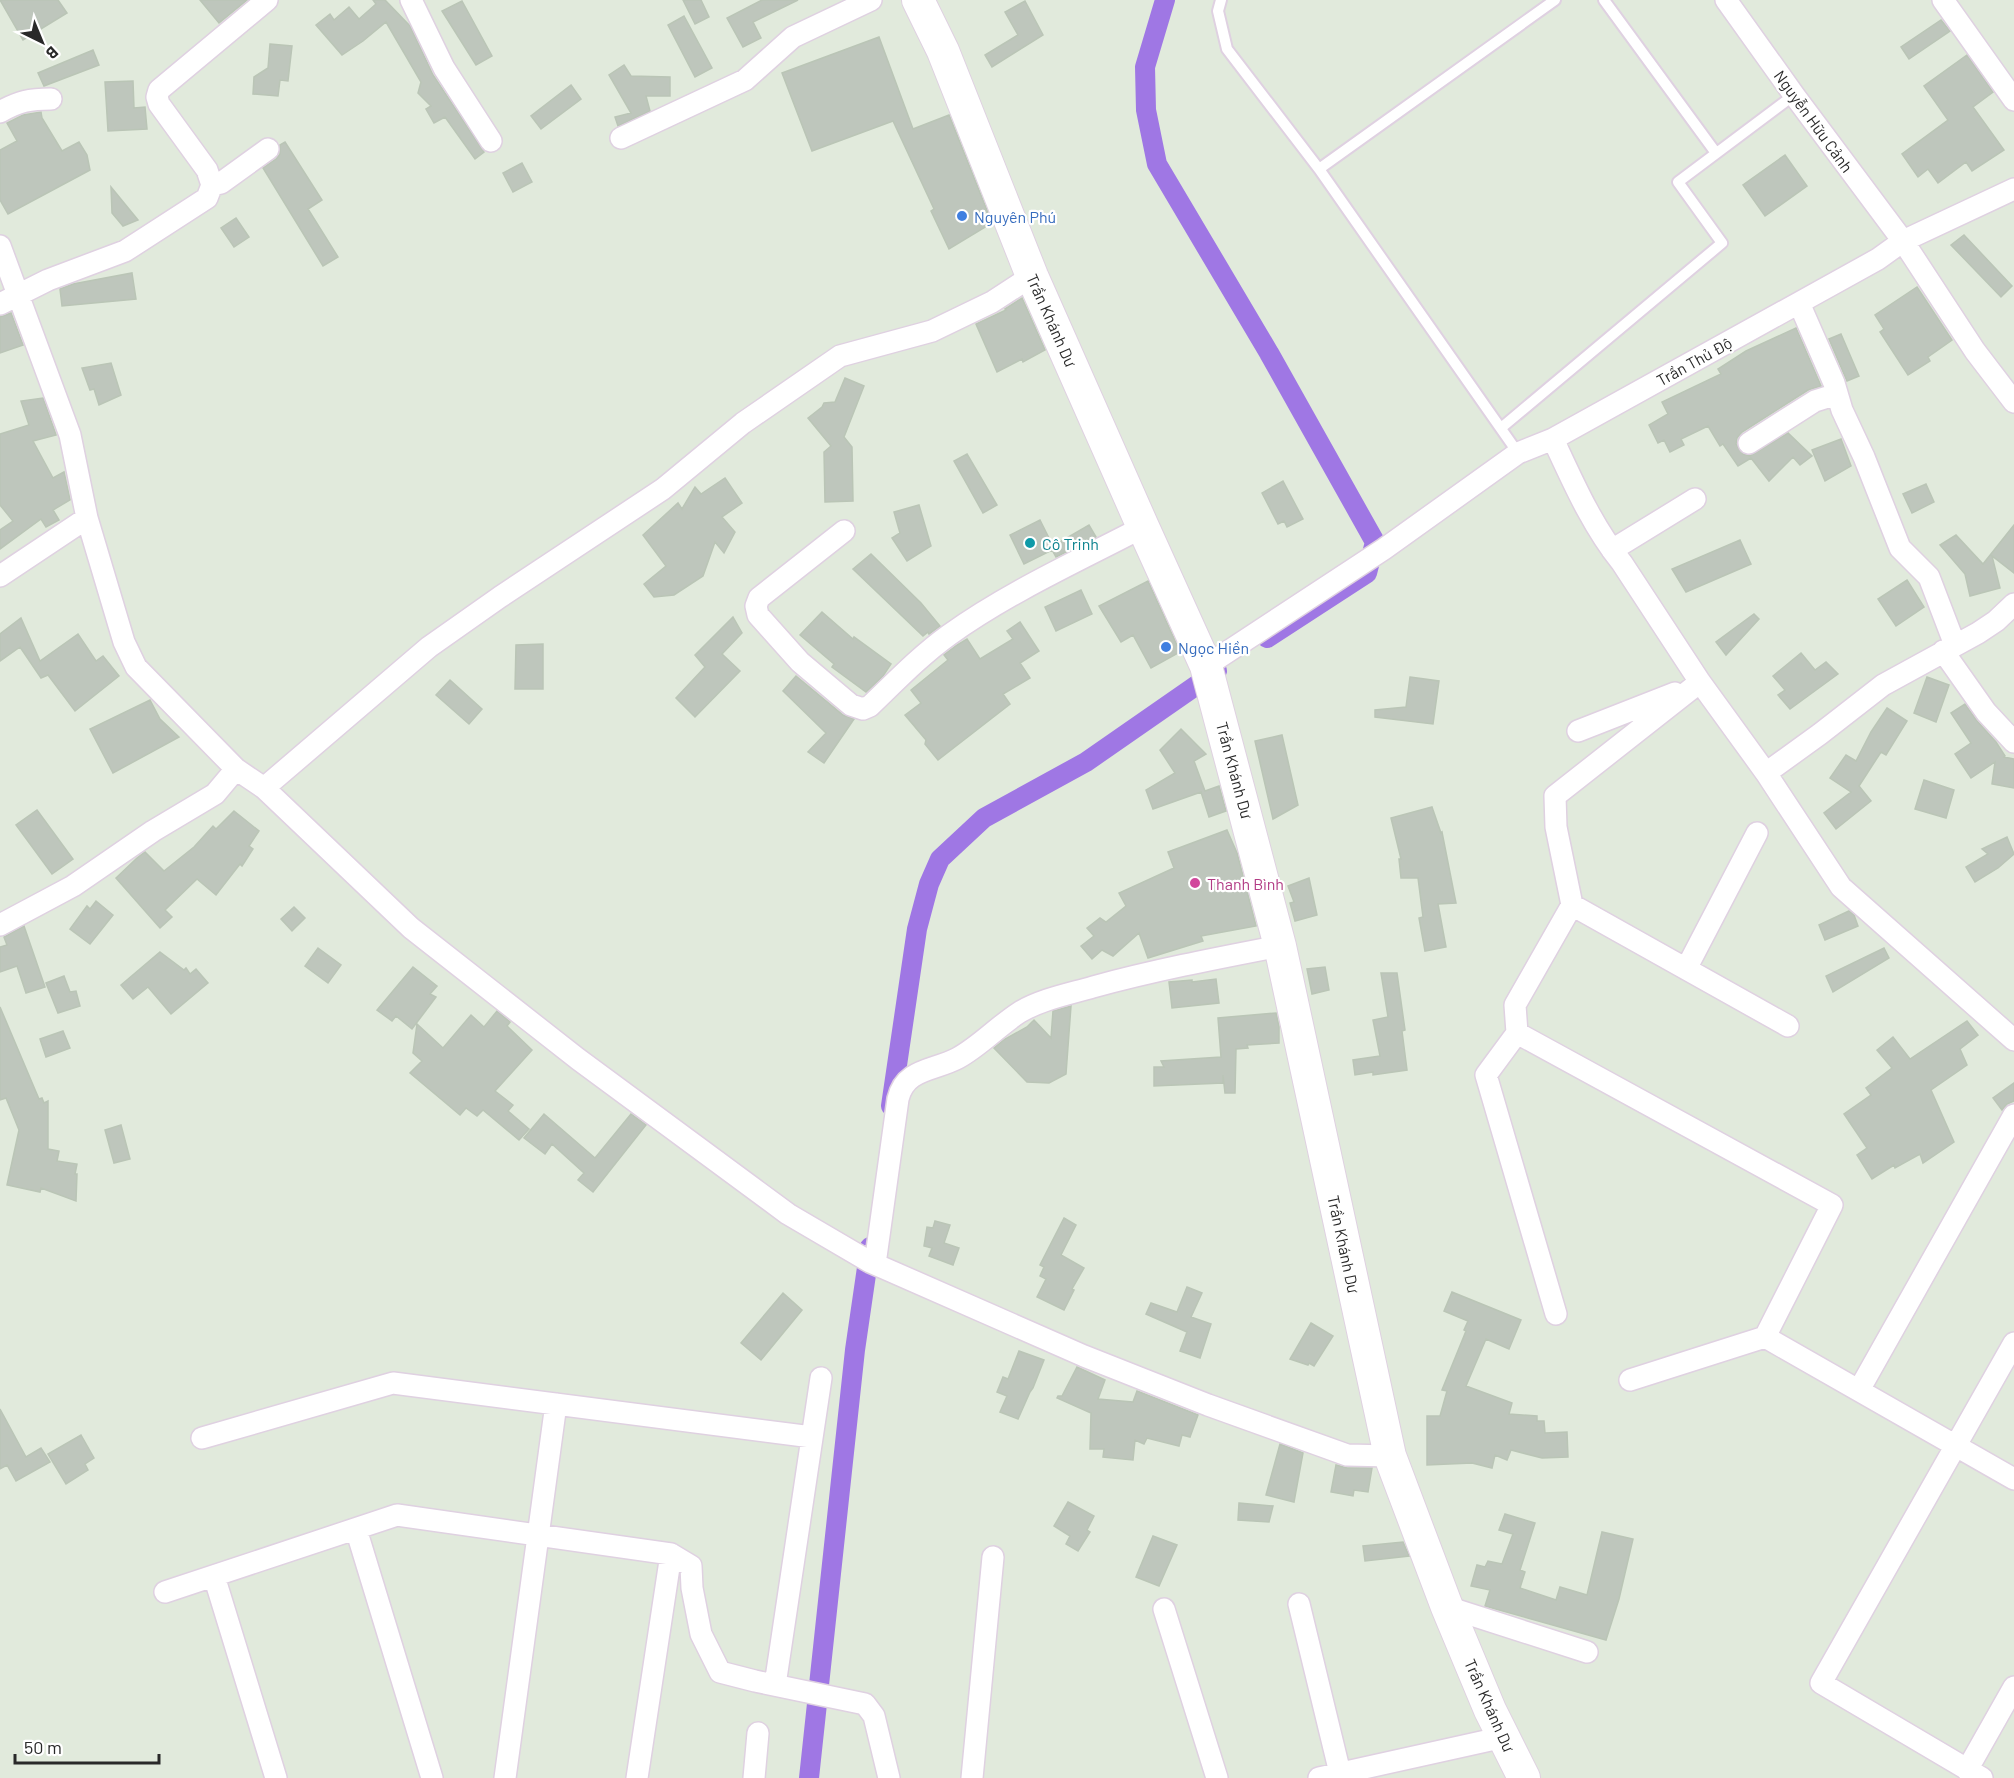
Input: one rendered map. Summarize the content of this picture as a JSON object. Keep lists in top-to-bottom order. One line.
{"streets":{"street":["Nguyễn Hữu Cảnh","Trần Khánh Dư","Trần Thủ Độ"]},"crossings":[["Nguyễn Hữu Cảnh","Trần Thủ Độ"],["Trần Khánh Dư","Trần Thủ Độ"]],"places":["Nguyên Phú","Cô Trinh","Ngọc Hiền","Thanh Bình"],"scale_bar":"50 m","north":"bottom right"}
